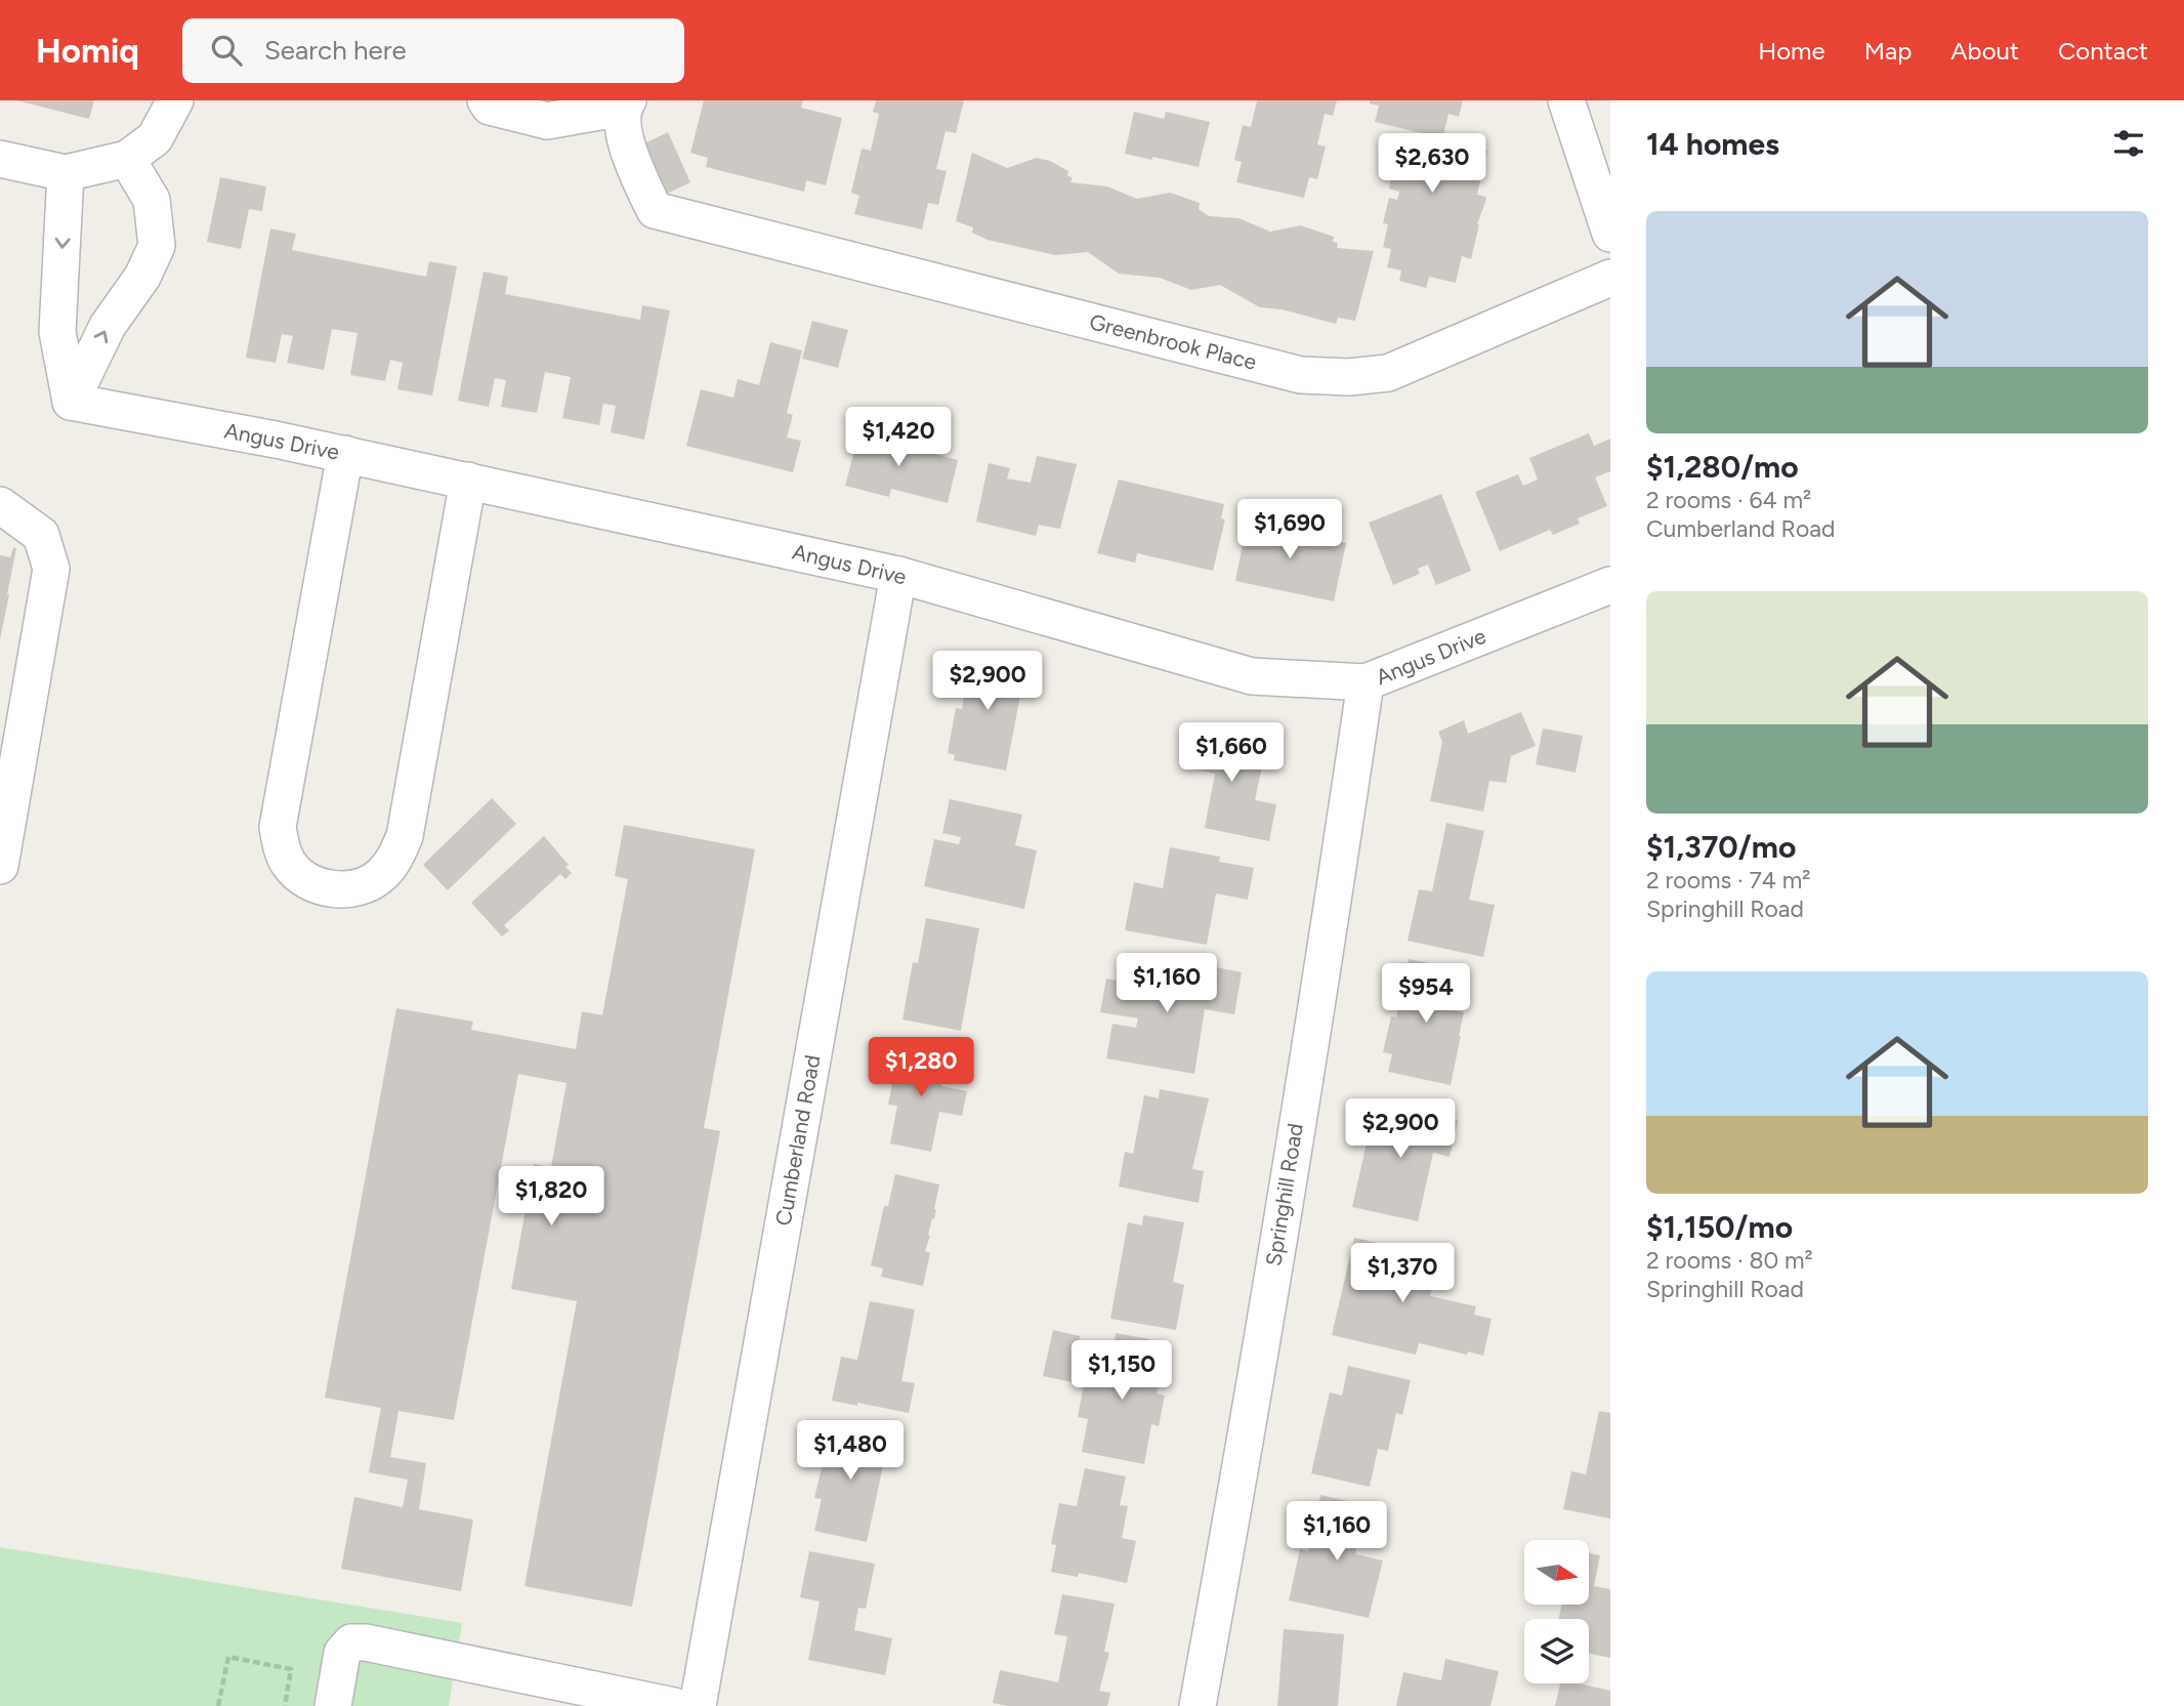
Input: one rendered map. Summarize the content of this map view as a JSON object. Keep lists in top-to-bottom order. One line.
{"streets":{"street":["Greenbrook Place","Angus Drive","Cumberland Road","Springhill Road"]},"crossings":[["Angus Drive","Cumberland Road"],["Angus Drive","Springhill Road"]],"north":"right","page":{"header":"Homiq","search":"Search here","nav":["Home","Map","About","Contact"],"heading":"14 homes","price":["$2,630","$1,420","$1,690","$2,900","$1,660","$1,160","$954","$1,280","$2,900","$1,820","$1,370","$1,150","$1,480","$1,160"],"list":[{"name":"$1,280/mo","note":"2 rooms · 64 m² · Cumberland Road"},{"name":"$1,370/mo","note":"2 rooms · 74 m² · Springhill Road"},{"name":"$1,150/mo","note":"2 rooms · 80 m² · Springhill Road"}]}}
